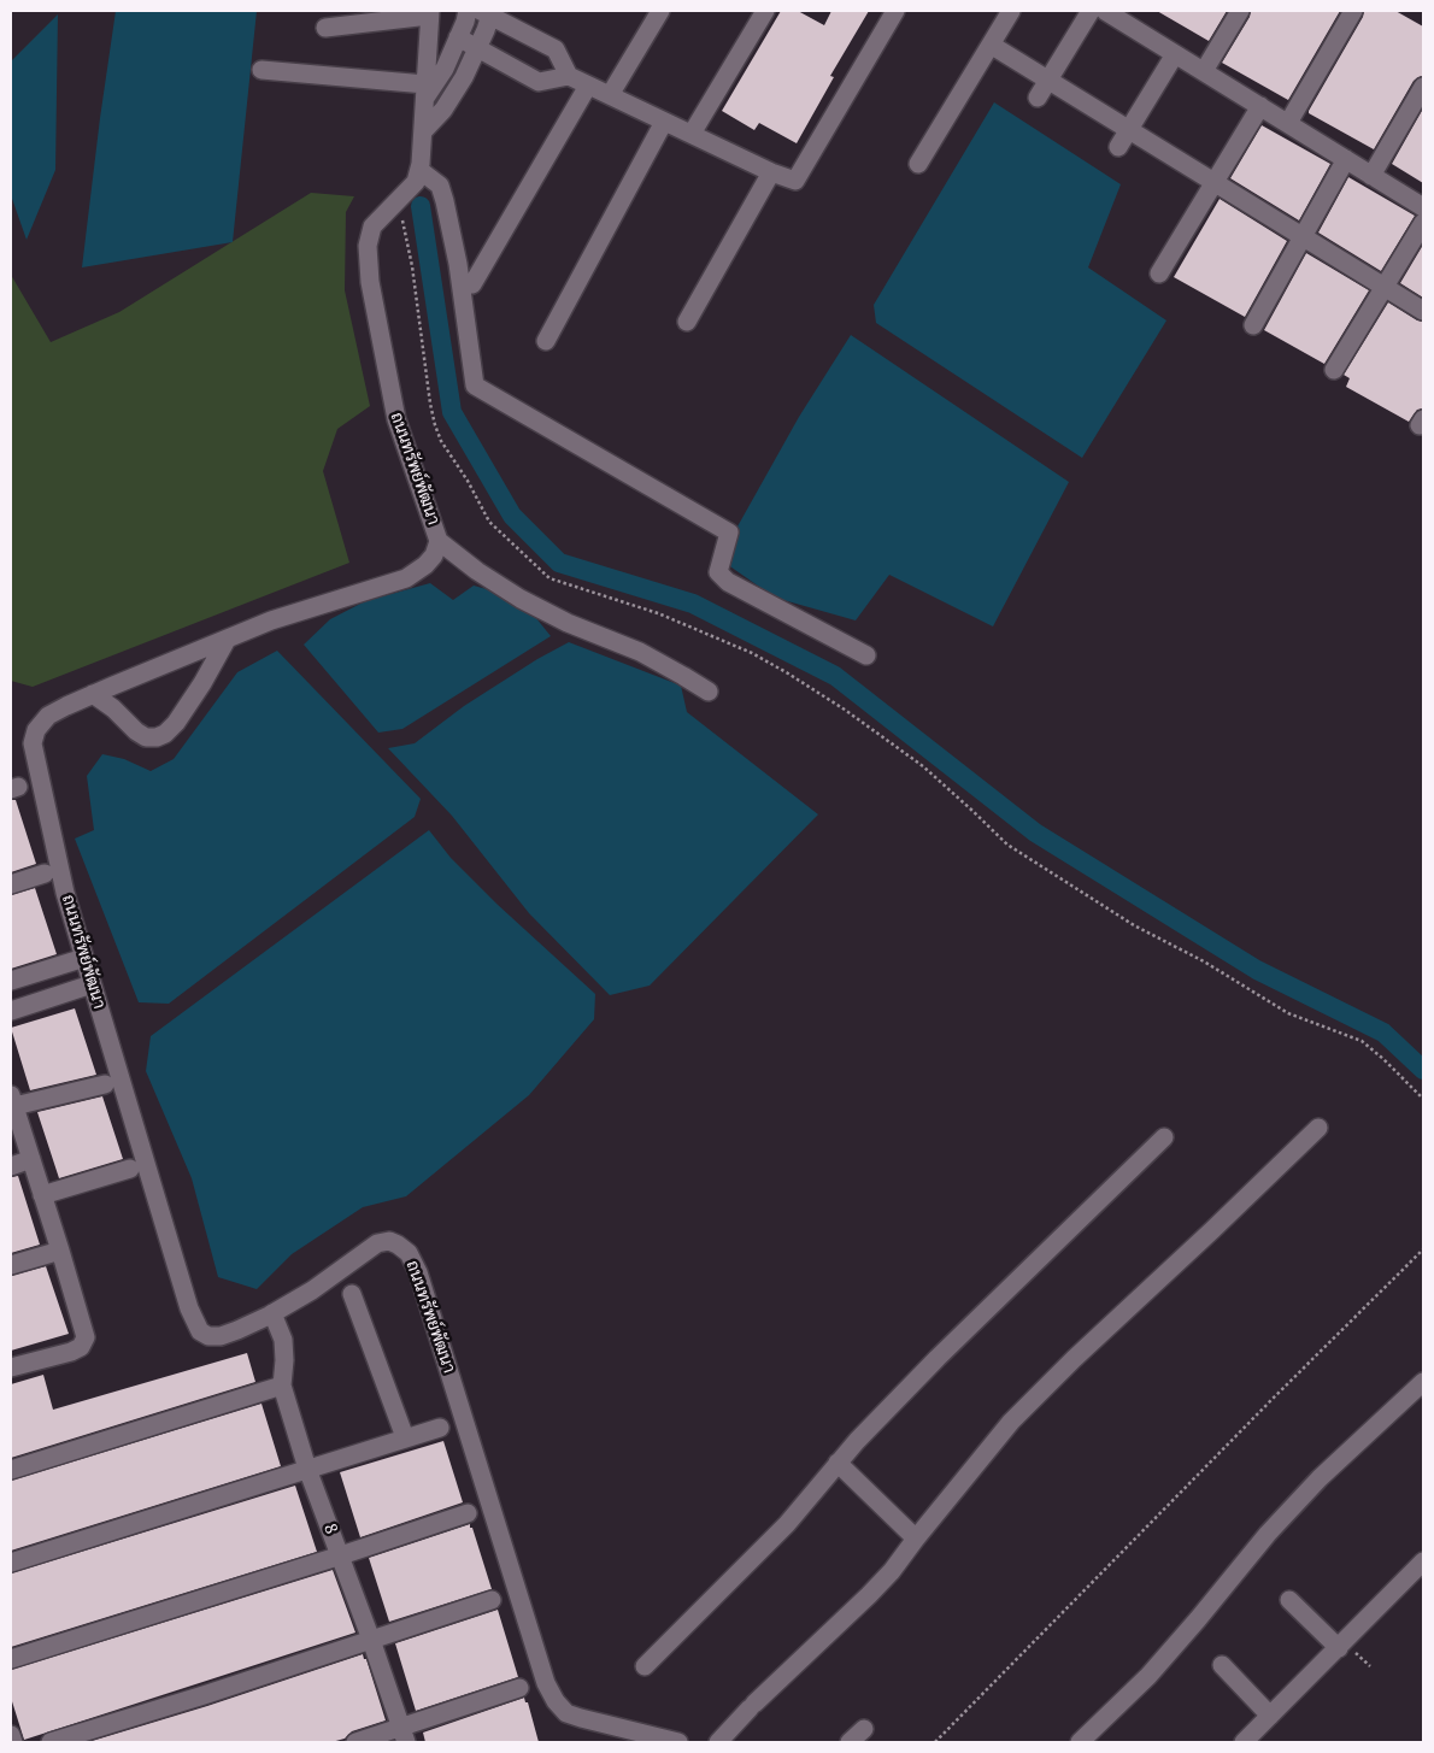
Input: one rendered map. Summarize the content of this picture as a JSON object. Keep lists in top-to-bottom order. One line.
{"streets":{"street":["ถนนทรัพย์พัฒนา","8"]},"crossings":[["ถนนทรัพย์พัฒนา","8"]]}
